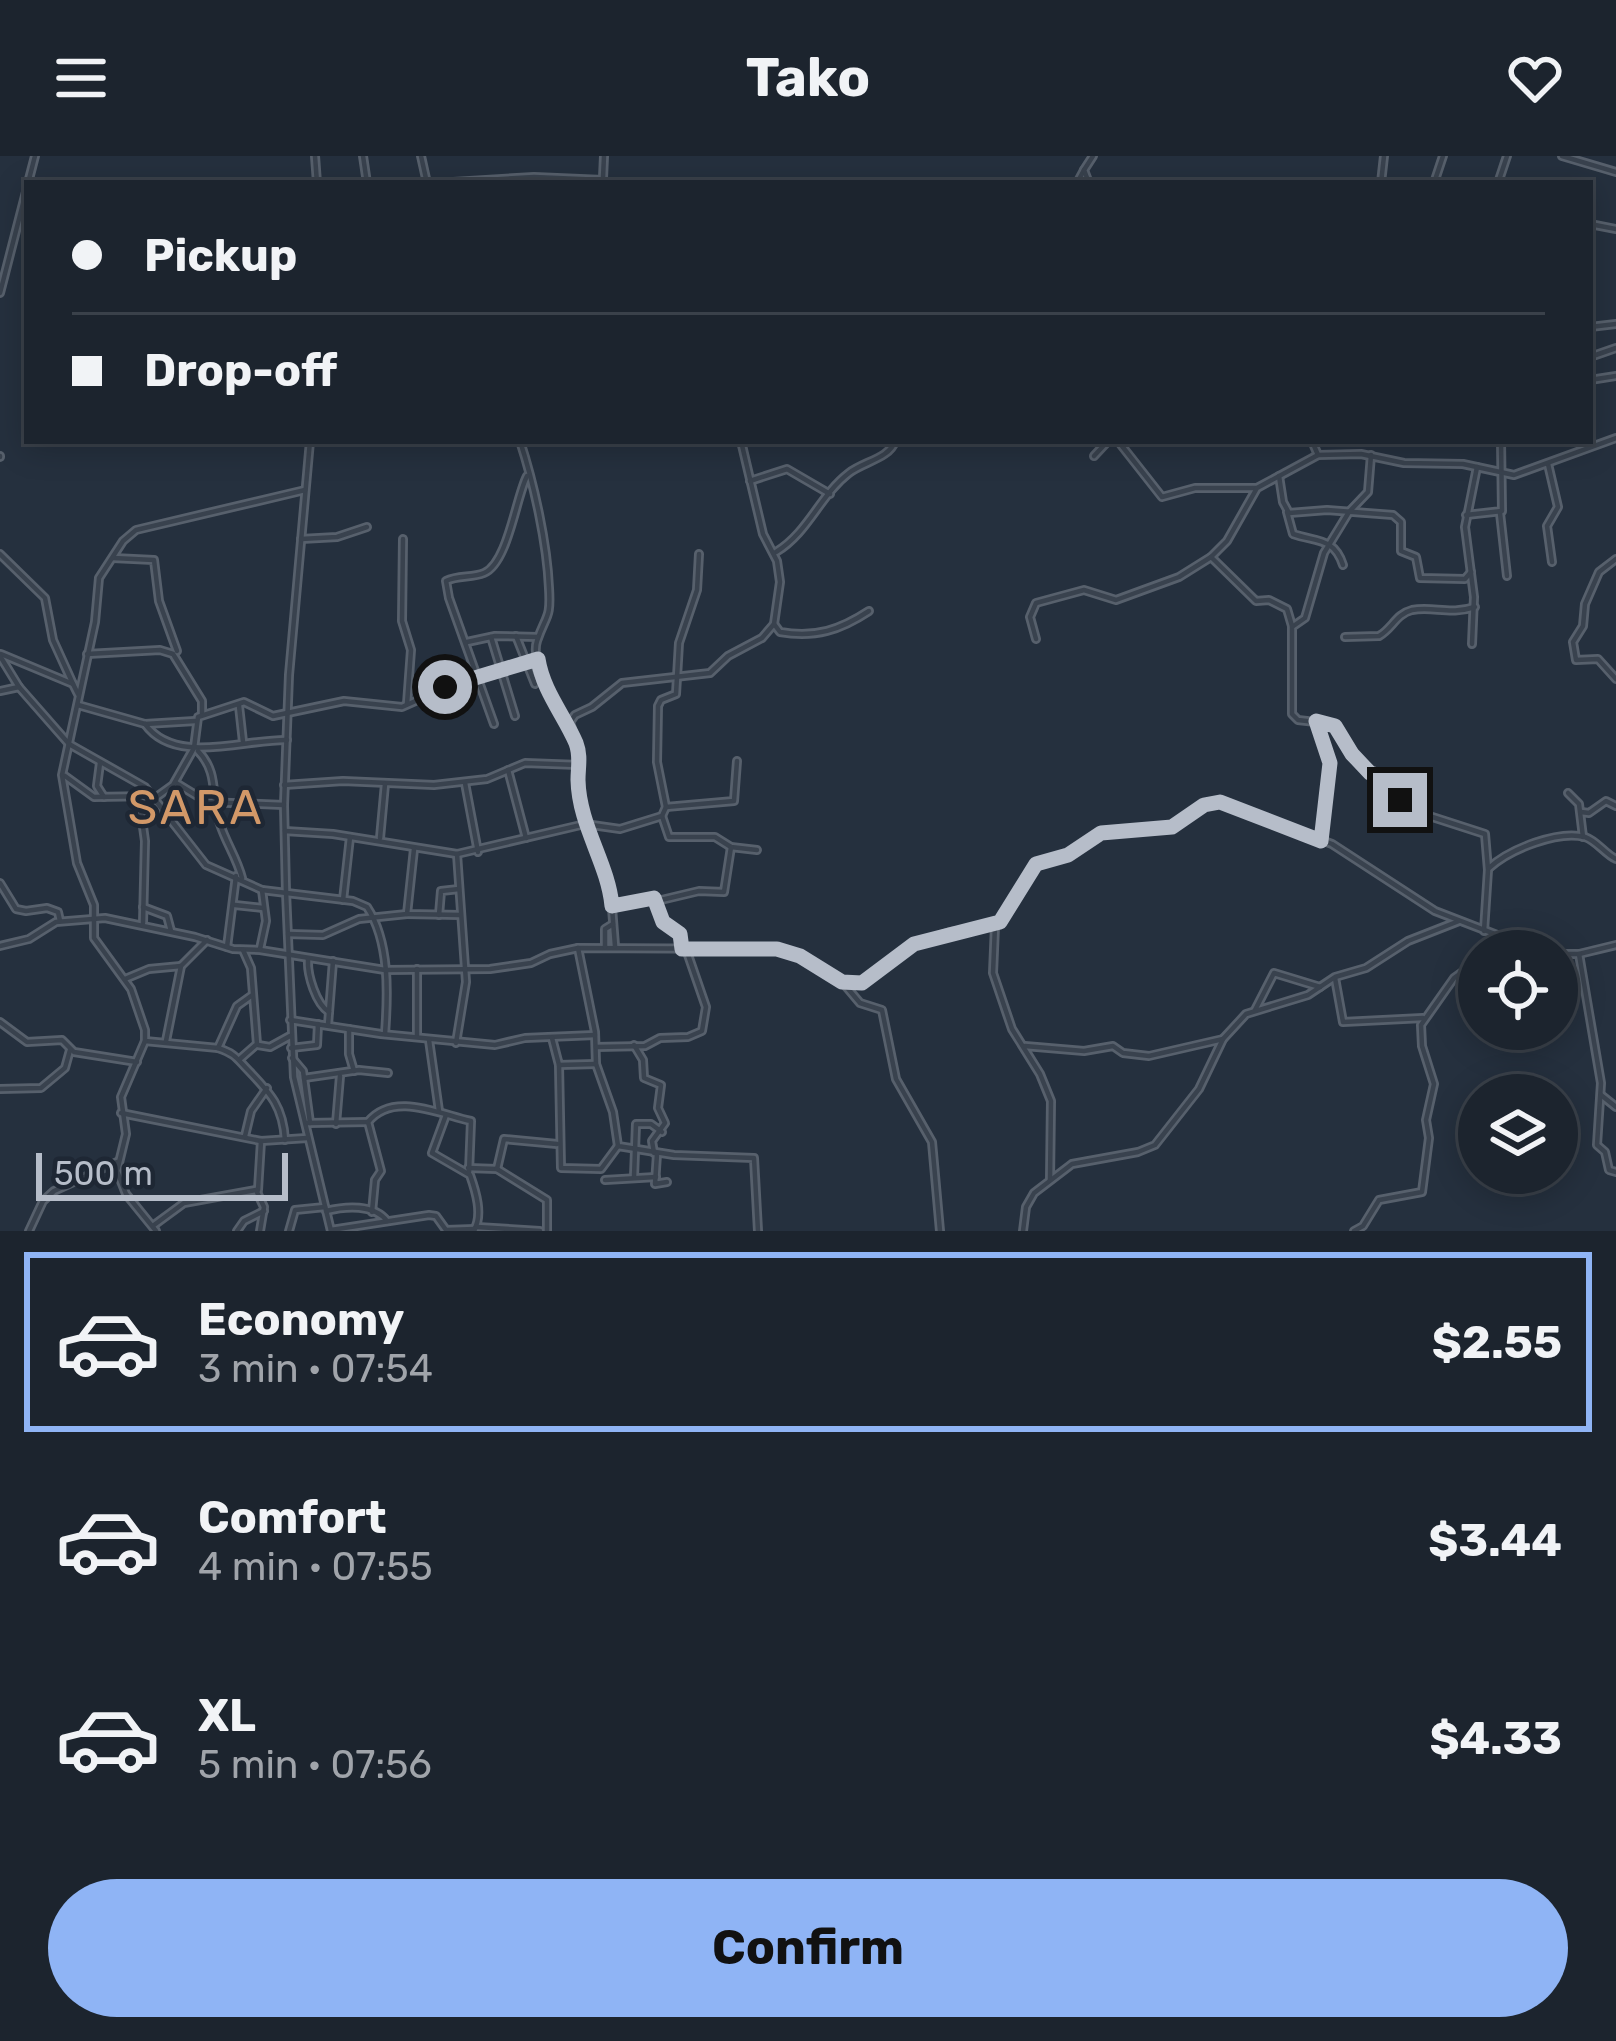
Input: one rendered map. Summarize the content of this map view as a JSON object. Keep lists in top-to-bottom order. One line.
{"districts":["SARA"],"scale_bar":"500 m","page":{"header":"Tako","banner":["Pickup","Drop-off"],"scale":"500 m","list":[{"name":"Economy","note":"3 min · 07:54","value":"$2.55"},{"name":"Comfort","note":"4 min · 07:55","value":"$3.44"},{"name":"XL","note":"5 min · 07:56","value":"$4.33"}],"buttons":"Confirm"}}
